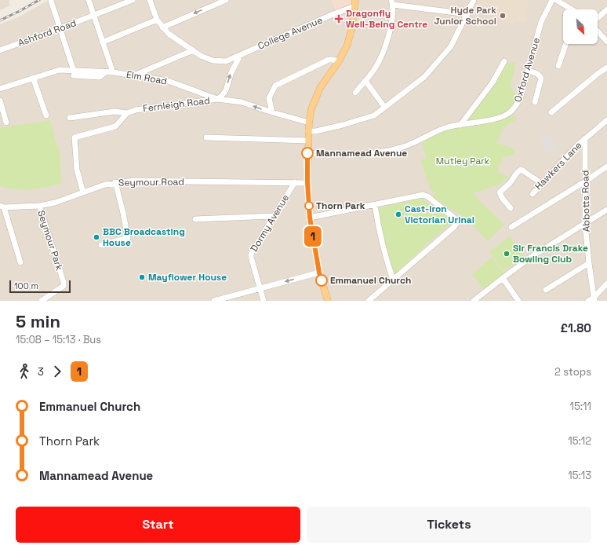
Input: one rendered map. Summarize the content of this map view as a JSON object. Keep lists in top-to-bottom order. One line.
{"streets":{"street":["Ashford Road","College Avenue","Oxford Avenue","Elm Road","Fernleigh Road","Hawkers Lane","Seymour Road","Abbotts Road","Dormy Avenue","Seymour Park"]},"crossings":[["Elm Road","Fernleigh Road"],["Hawkers Lane","Abbotts Road"],["Seymour Road","Dormy Avenue"],["Seymour Road","Seymour Park"]],"parks":["Mutley Park"],"places":{"other":["Hyde Park Junior School","Mannamead Avenue","Thorn Park","Cast-iron Victorian Urinal","BBC Broadcasting House","Sir Francis Drake Bowling Club","Mayflower House","Emmanuel Church"],"health":["Dragonfly Well-Being Centre"]},"lines":["bus line 1"],"scale_bar":"100 m","north":"bottom right","page":{"on_map":"1","scale":"100 m","heading":["5 min","15:08 – 15:13 · Bus","£1.80"],"legs":["3","1","2 stops"],"list":[{"name":"Emmanuel Church","value":"15:11"},{"name":"Thorn Park","value":"15:12"},{"name":"Mannamead Avenue","value":"15:13"}],"buttons":["Start","Tickets"]}}
